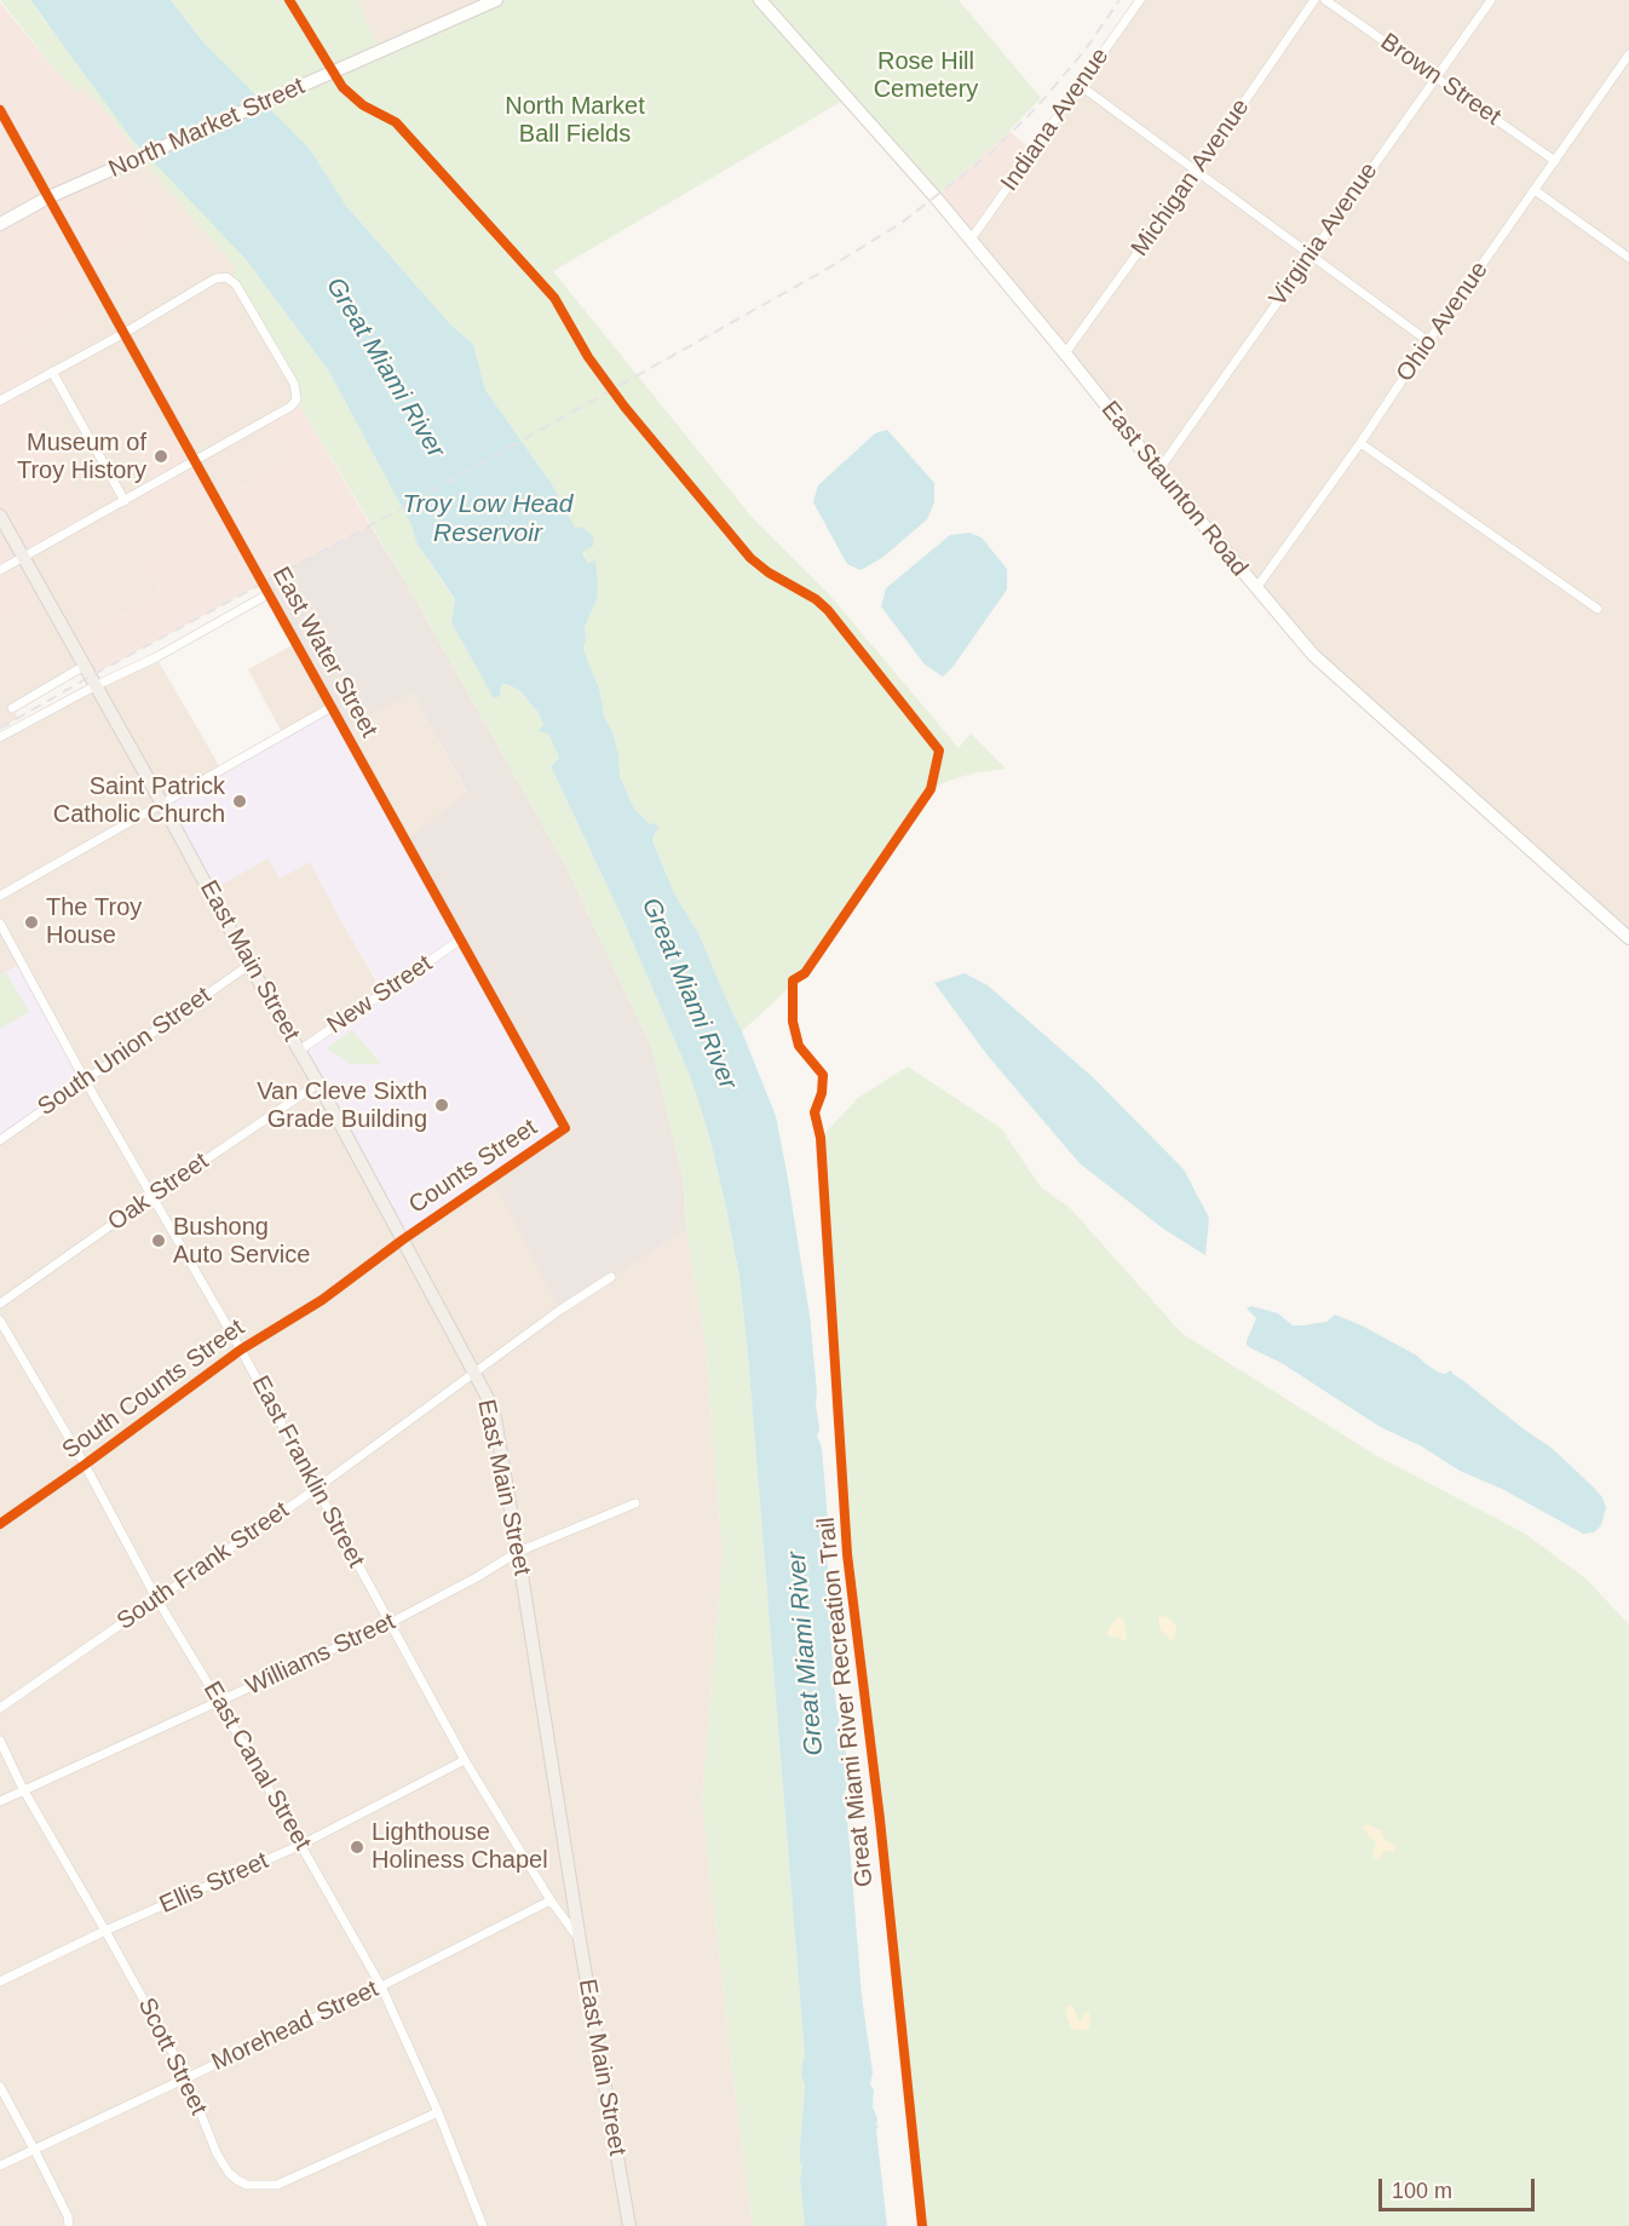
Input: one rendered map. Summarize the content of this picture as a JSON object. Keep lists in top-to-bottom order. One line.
{"streets":{"main road":["North Market Street","East Staunton Road","East Main Street"],"street":["Brown Street","Indiana Avenue","Michigan Avenue","Virginia Avenue","Ohio Avenue","East Water Street","New Street","South Union Street","Counts Street","Oak Street","South Counts Street","East Franklin Street","South Frank Street","Williams Street","East Canal Street","Ellis Street","Morehead Street","Scott Street"],"cycle path":["Great Miami River Recreation Trail"]},"crossings":[["Brown Street","Virginia Avenue"],["Brown Street","Ohio Avenue"],["Indiana Avenue","East Staunton Road"],["North Market Street","East Water Street"],["Michigan Avenue","East Staunton Road"],["Virginia Avenue","East Staunton Road"],["Ohio Avenue","East Staunton Road"],["East Water Street","New Street"],["East Water Street","Counts Street"],["East Main Street","New Street"],["East Main Street","South Union Street"],["East Main Street","Counts Street"],["East Main Street","Oak Street"],["East Main Street","South Counts Street"],["East Main Street","East Franklin Street"],["East Main Street","South Frank Street"],["East Main Street","Williams Street"],["South Union Street","East Franklin Street"],["Counts Street","South Counts Street"],["Oak Street","East Franklin Street"],["South Counts Street","East Franklin Street"],["South Counts Street","East Canal Street"],["East Franklin Street","South Frank Street"],["East Franklin Street","Williams Street"],["East Franklin Street","Ellis Street"],["East Franklin Street","Morehead Street"],["South Frank Street","East Canal Street"],["Williams Street","East Canal Street"],["Williams Street","Scott Street"],["East Canal Street","Ellis Street"],["East Canal Street","Morehead Street"],["East Canal Street","Scott Street"],["Ellis Street","Scott Street"],["Morehead Street","Scott Street"]],"water":["Great Miami River","Troy Low Head Reservoir"],"parks":["Rose Hill Cemetery","North Market Ball Fields"],"places":["Museum of Troy History","Saint Patrick Catholic Church","The Troy House","Van Cleve Sixth Grade Building","Bushong Auto Service","Lighthouse Holiness Chapel"],"scale_bar":"100 m"}
